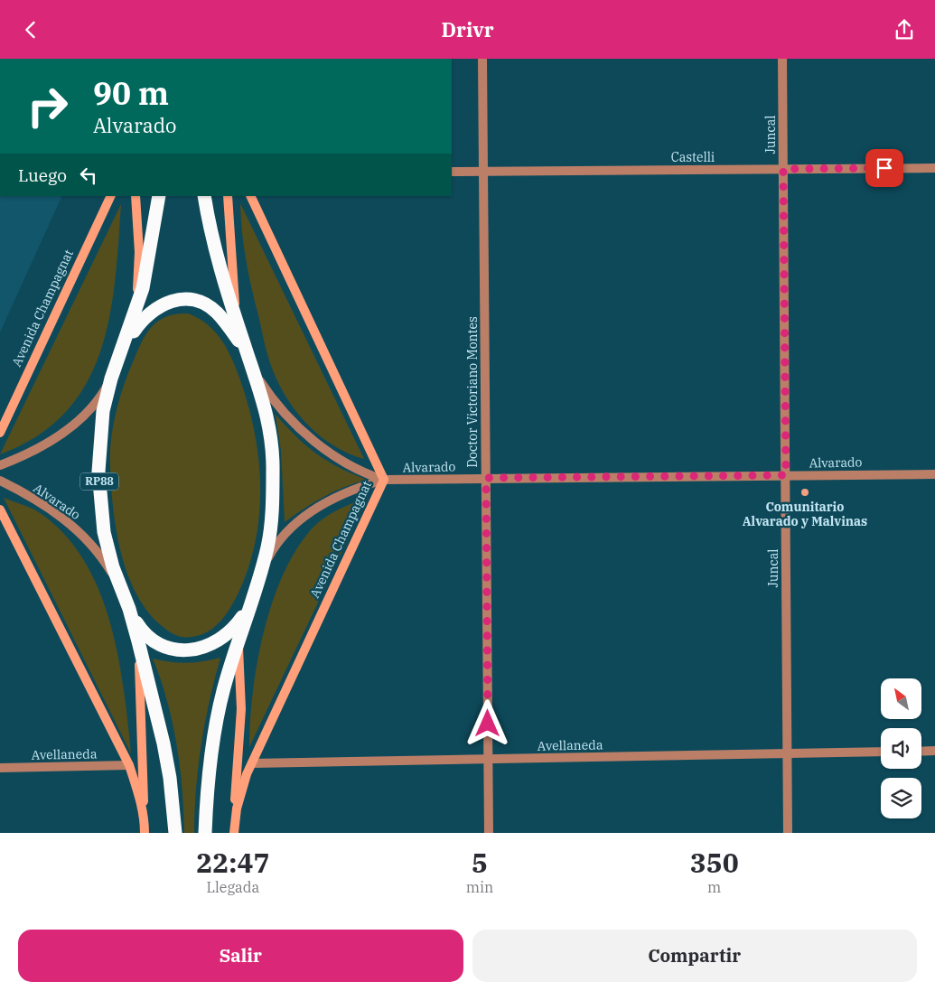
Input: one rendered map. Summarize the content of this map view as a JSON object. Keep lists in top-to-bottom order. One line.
{"streets":{"highway":["Avenida Champagnat","RP88"],"street":["Juncal","Castelli","Doctor Victoriano Montes","Alvarado","Avellaneda"]},"crossings":[["Juncal","Castelli"],["Juncal","Alvarado"],["Juncal","Avellaneda"],["Castelli","Doctor Victoriano Montes"],["Avenida Champagnat","Alvarado"],["Avenida Champagnat","RP88"],["Avenida Champagnat","Avellaneda"],["Doctor Victoriano Montes","Alvarado"],["Doctor Victoriano Montes","Avellaneda"],["Alvarado","RP88"]],"places":["Comunitario Alvarado y Malvinas"],"north":"top left","page":{"header":"Drivr","turn":["90 m","Alvarado"],"then":"Luego","eta":["22:47","Llegada","5","min","350","m"],"buttons":["Salir","Compartir"]}}
